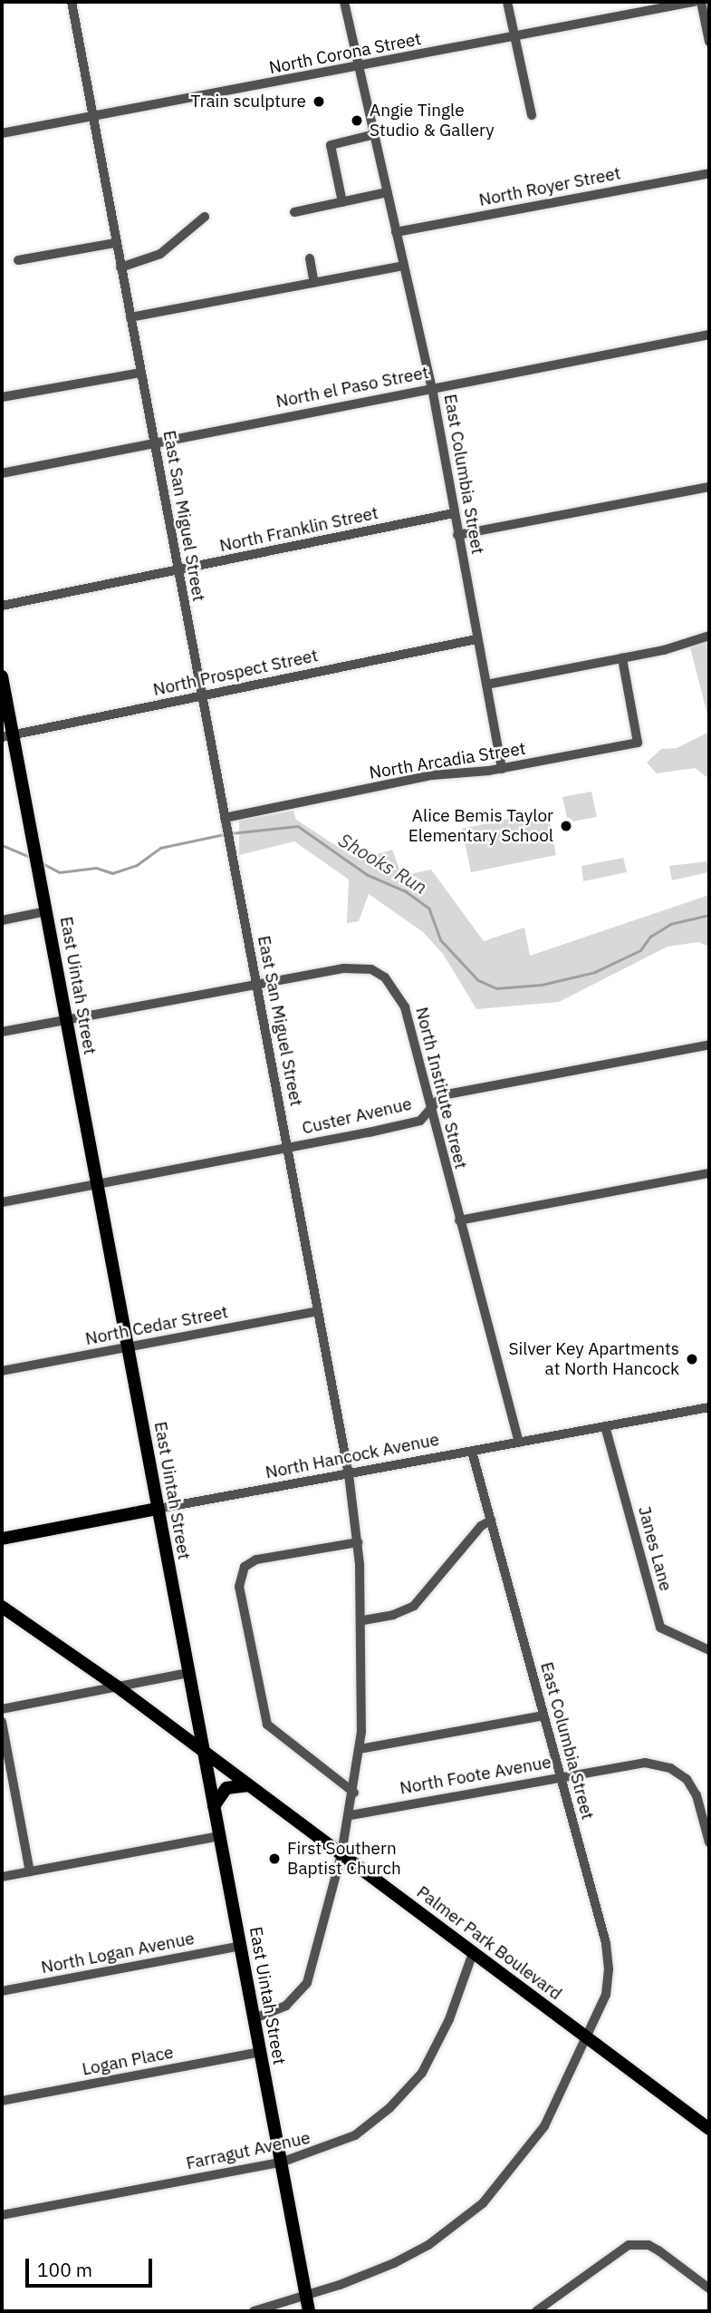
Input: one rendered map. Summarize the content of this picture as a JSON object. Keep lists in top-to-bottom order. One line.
{"streets":{"main road":["East Uintah Street","North Hancock Avenue","Palmer Park Boulevard"],"street":["North Corona Street","North Royer Street","North el Paso Street","East Columbia Street","East San Miguel Street","North Franklin Street","North Prospect Street","North Arcadia Street","North Institute Street","Custer Avenue","North Cedar Street","Janes Lane","North Foote Avenue","North Logan Avenue","Logan Place","Farragut Avenue"]},"crossings":[["North Corona Street","East Columbia Street"],["North Corona Street","East San Miguel Street"],["North Royer Street","East Columbia Street"],["North el Paso Street","East Columbia Street"],["North el Paso Street","East San Miguel Street"],["East Columbia Street","North Franklin Street"],["East Columbia Street","North Prospect Street"],["East Columbia Street","North Arcadia Street"],["East Columbia Street","East Uintah Street"],["East Columbia Street","North Hancock Avenue"],["East Columbia Street","North Foote Avenue"],["East Columbia Street","Palmer Park Boulevard"],["East San Miguel Street","North Franklin Street"],["East San Miguel Street","North Prospect Street"],["East San Miguel Street","North Arcadia Street"],["East San Miguel Street","East Uintah Street"],["East San Miguel Street","North Institute Street"],["East San Miguel Street","Custer Avenue"],["East San Miguel Street","North Cedar Street"],["East San Miguel Street","North Hancock Avenue"],["East San Miguel Street","North Foote Avenue"],["East San Miguel Street","Palmer Park Boulevard"],["North Prospect Street","East Uintah Street"],["East Uintah Street","North Institute Street"],["East Uintah Street","Custer Avenue"],["East Uintah Street","North Cedar Street"],["East Uintah Street","North Hancock Avenue"],["East Uintah Street","Palmer Park Boulevard"],["East Uintah Street","North Logan Avenue"],["East Uintah Street","Logan Place"],["East Uintah Street","Farragut Avenue"],["North Institute Street","Custer Avenue"],["North Institute Street","North Hancock Avenue"],["North Hancock Avenue","Janes Lane"],["Palmer Park Boulevard","Farragut Avenue"]],"water":["Shooks Run"],"places":["Train sculpture","Angie Tingle Studio & Gallery","Alice Bemis Taylor Elementary School","Silver Key Apartments at North Hancock","First Southern Baptist Church"],"scale_bar":"100 m"}
